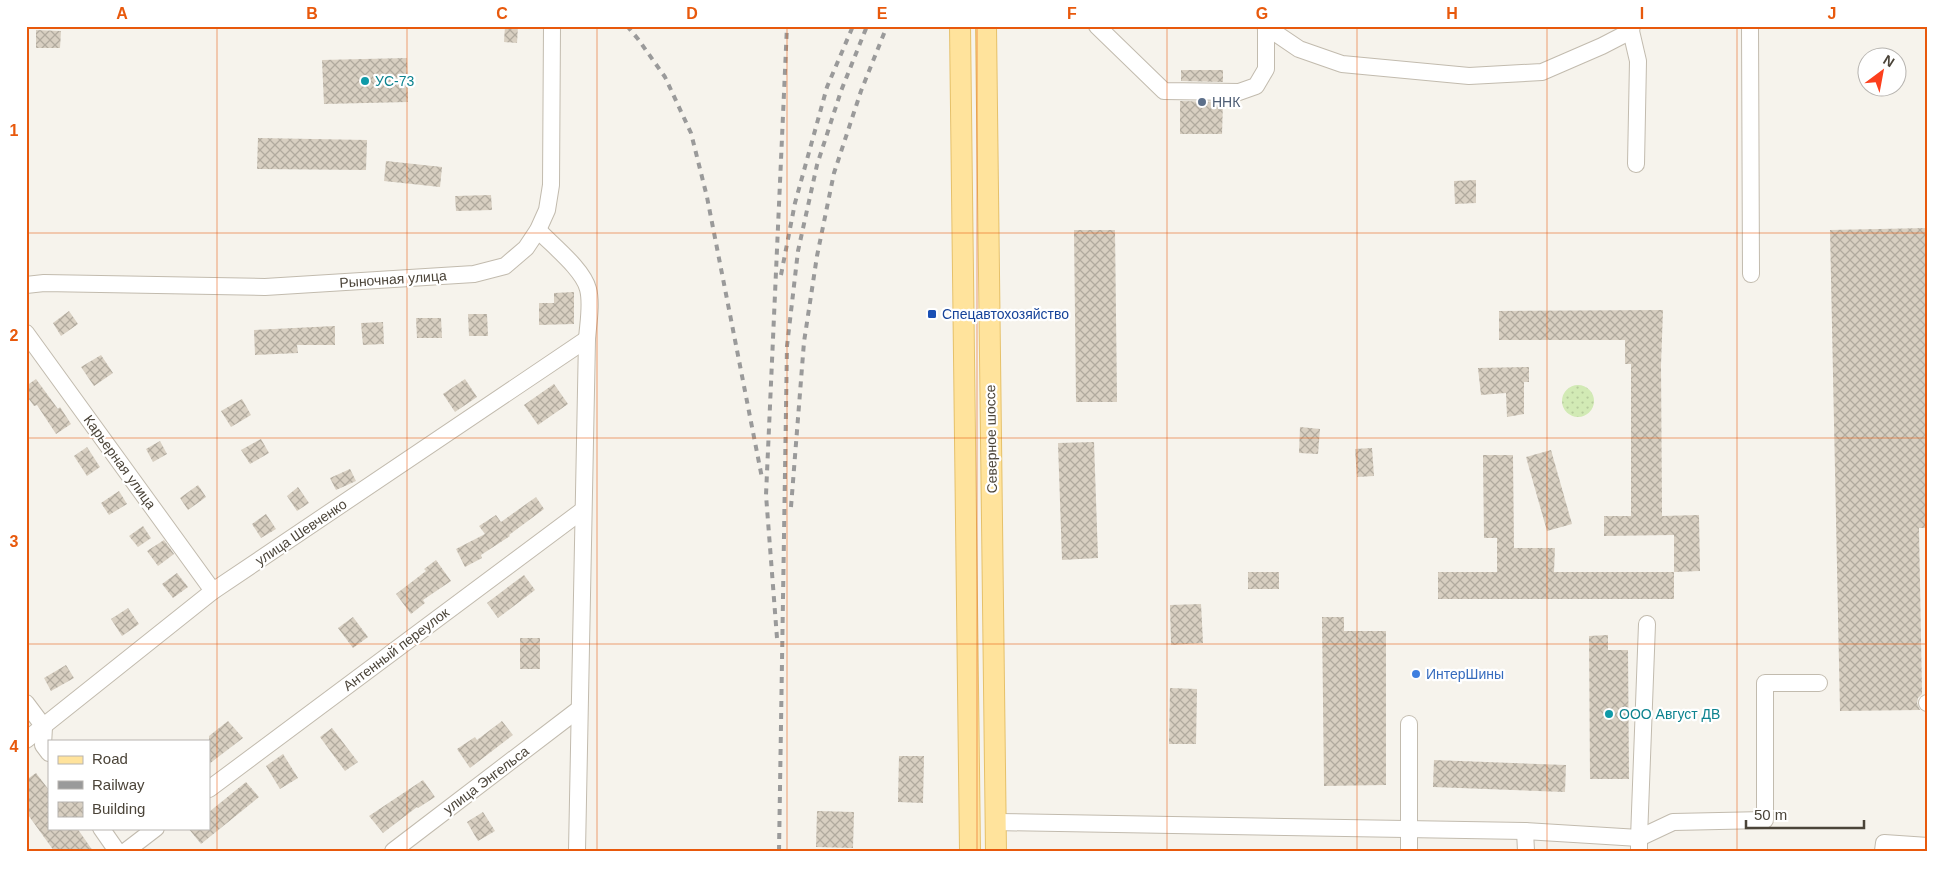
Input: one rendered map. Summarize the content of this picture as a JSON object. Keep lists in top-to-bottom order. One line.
{"streets":{"main road":["Северное шоссе"],"street":["Рыночная улица","Карьерная улица","улица Шевченко","Антенный переулок","улица Энгельса"]},"crossings":[["Карьерная улица","улица Шевченко"]],"places":{"other":["УС-73","ННК","ИнтерШины","ООО Август ДВ"],"transit":["Спецавтохозяйство"]},"legend":["Road","Railway","Building"],"scale_bar":"50 m","north":"top right","grid":{"columns":["A","B","C","D","E","F","G","H","I","J"],"rows":["1","2","3","4"]}}
